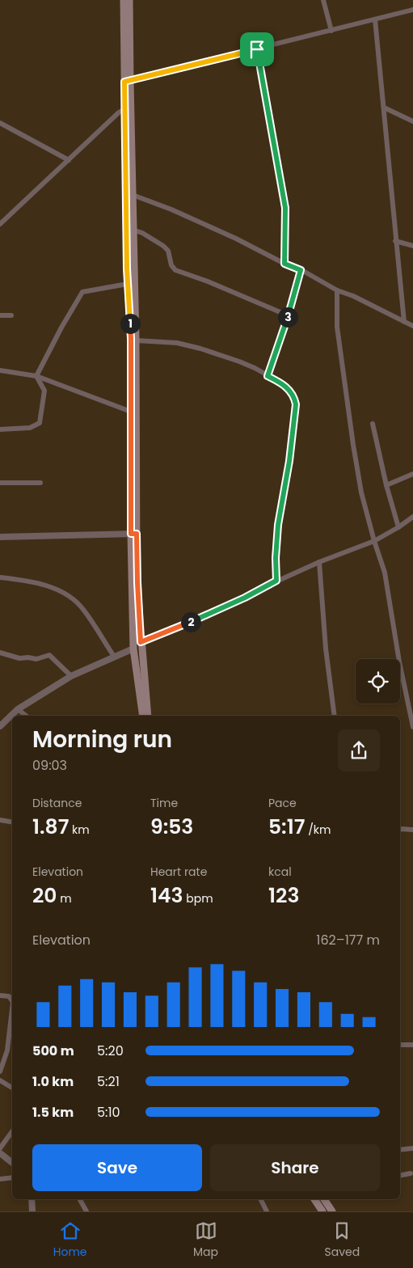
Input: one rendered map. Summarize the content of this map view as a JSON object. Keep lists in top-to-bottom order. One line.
{"page":{"pins":["3","1","2"],"heading":["Morning run","09:03"],"stats":[["Distance","1.87 km"],["Time","9:53"],["Pace","5:17 /km"],["Elevation","20 m"],["Heart rate","143 bpm"],["kcal","123"]],"chart":["Elevation","162–177 m"],"list":[{"name":"500 m","note":"5:20"},{"name":"1.0 km","note":"5:21"},{"name":"1.5 km","note":"5:10"}],"buttons":["Save","Share"],"tabs":["Home","Map","Saved"]}}
